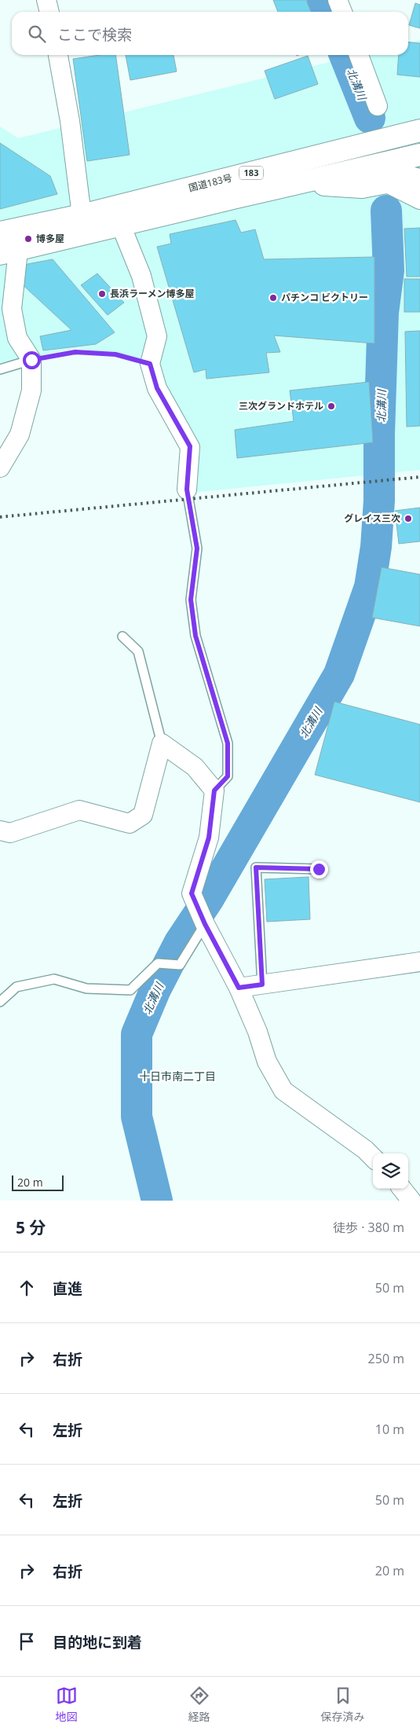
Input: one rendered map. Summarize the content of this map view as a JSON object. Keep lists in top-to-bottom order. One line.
{"streets":{"highway":["183","国道183号"]},"districts":["十日市南二丁目"],"water":["北溝川"],"places":["博多屋","長浜ラーメン博多屋","パチンコ ビクトリー","三次グランドホテル","グレイス三次"],"scale_bar":"20 m","page":{"search":"ここで検索","scale":"20 m","heading":["5 分","徒歩 · 380 m"],"list":[["直進","50 m"],["右折","250 m"],["左折","10 m"],["左折","50 m"],["右折","20 m"],"目的地に到着"],"nav":["地図","経路","保存済み"]}}
